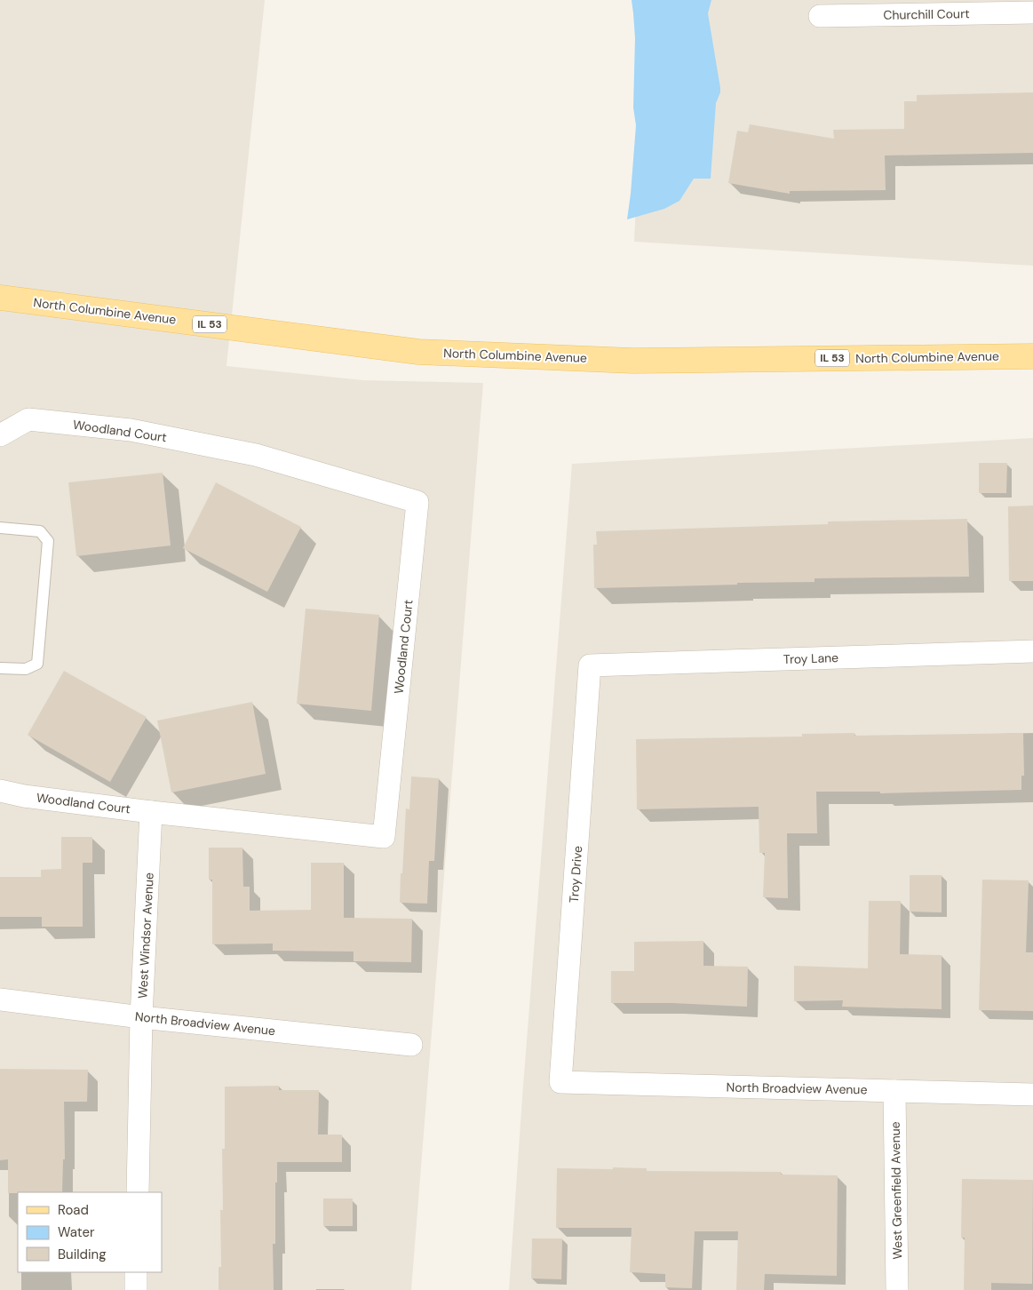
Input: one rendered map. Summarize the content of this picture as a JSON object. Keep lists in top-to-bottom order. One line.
{"streets":{"main road":["North Columbine Avenue","IL 53"],"street":["Churchill Court","Woodland Court","Troy Lane","Troy Drive","West Windsor Avenue","North Broadview Avenue","West Greenfield Avenue"]},"crossings":[["Woodland Court","West Windsor Avenue"],["Troy Lane","Troy Drive"],["Troy Drive","North Broadview Avenue"],["West Windsor Avenue","North Broadview Avenue"],["North Broadview Avenue","West Greenfield Avenue"]],"legend":["Road","Water","Building"]}
